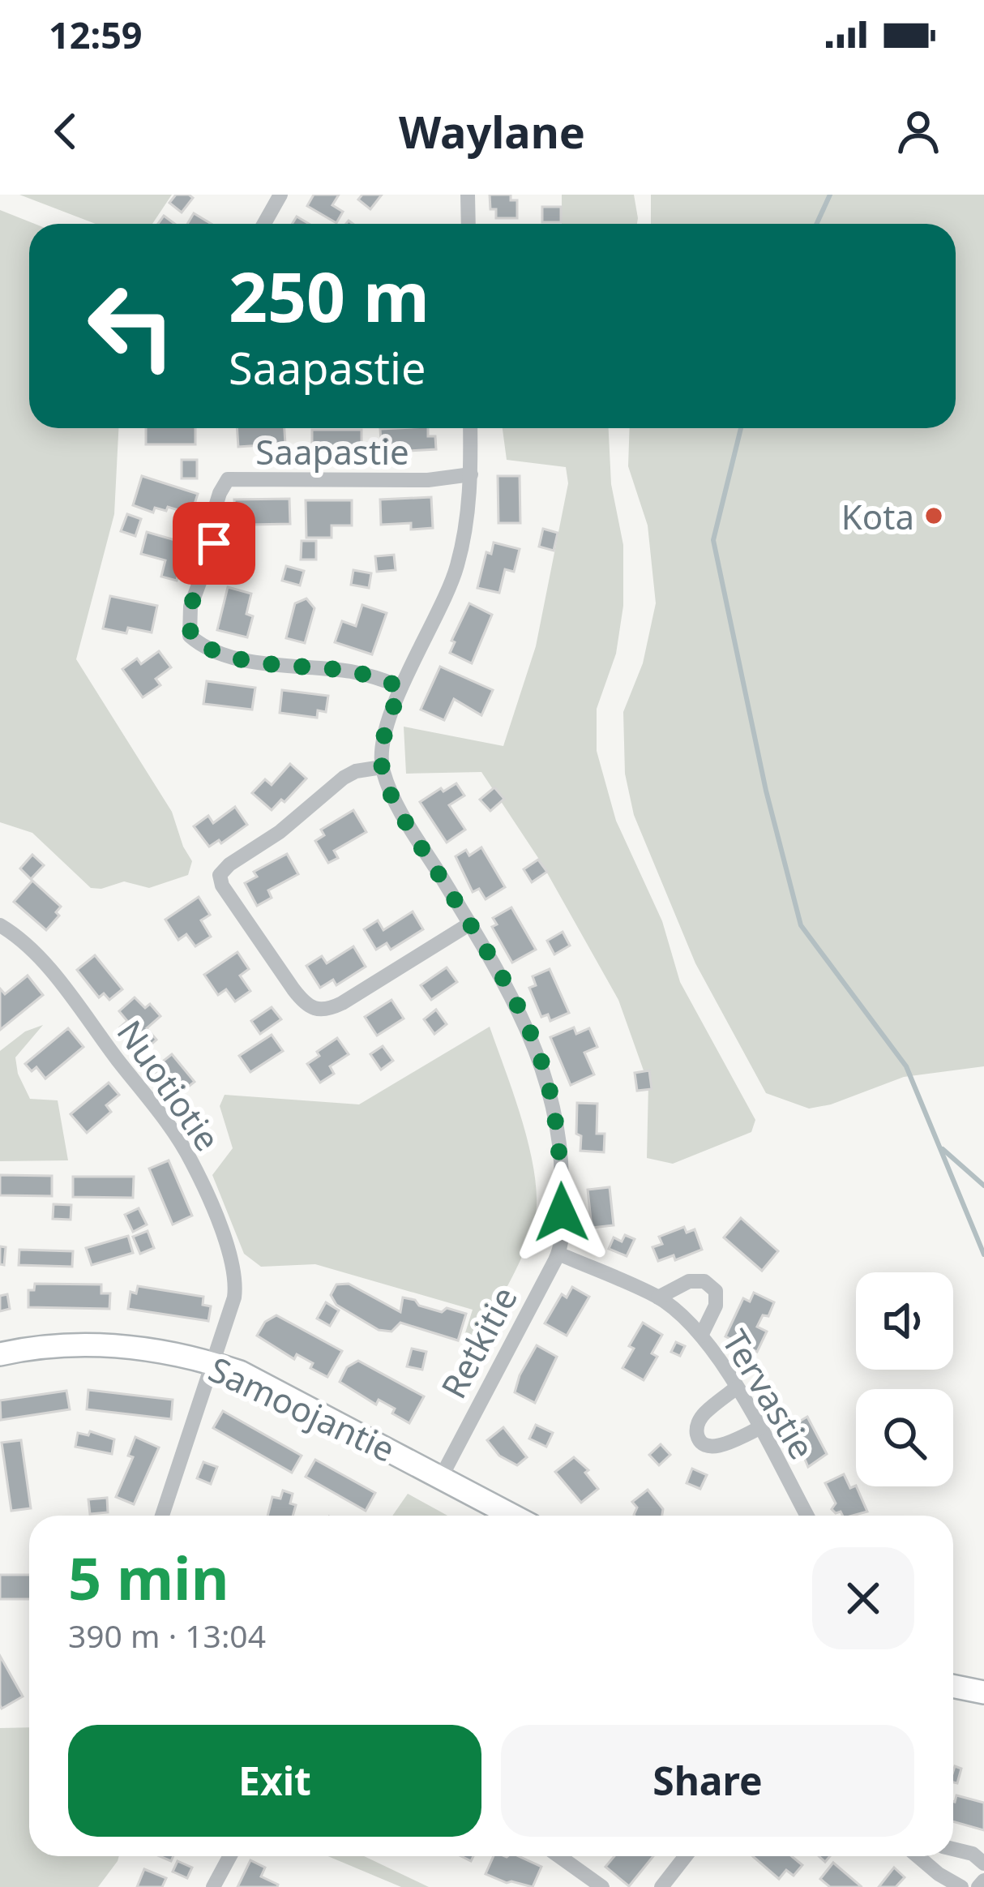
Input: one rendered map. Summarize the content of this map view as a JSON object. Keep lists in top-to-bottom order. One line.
{"streets":{"street":["Saapastie","Nuotiotie","Retkitie","Tervastie","Samoojantie"]},"crossings":[["Nuotiotie","Samoojantie"],["Retkitie","Tervastie"],["Retkitie","Samoojantie"]],"places":["Kota"],"page":{"status":"12:59","header":"Waylane","turn":["250 m","Saapastie"],"heading":["5 min","390 m · 13:04"],"buttons":["Exit","Share"]}}
